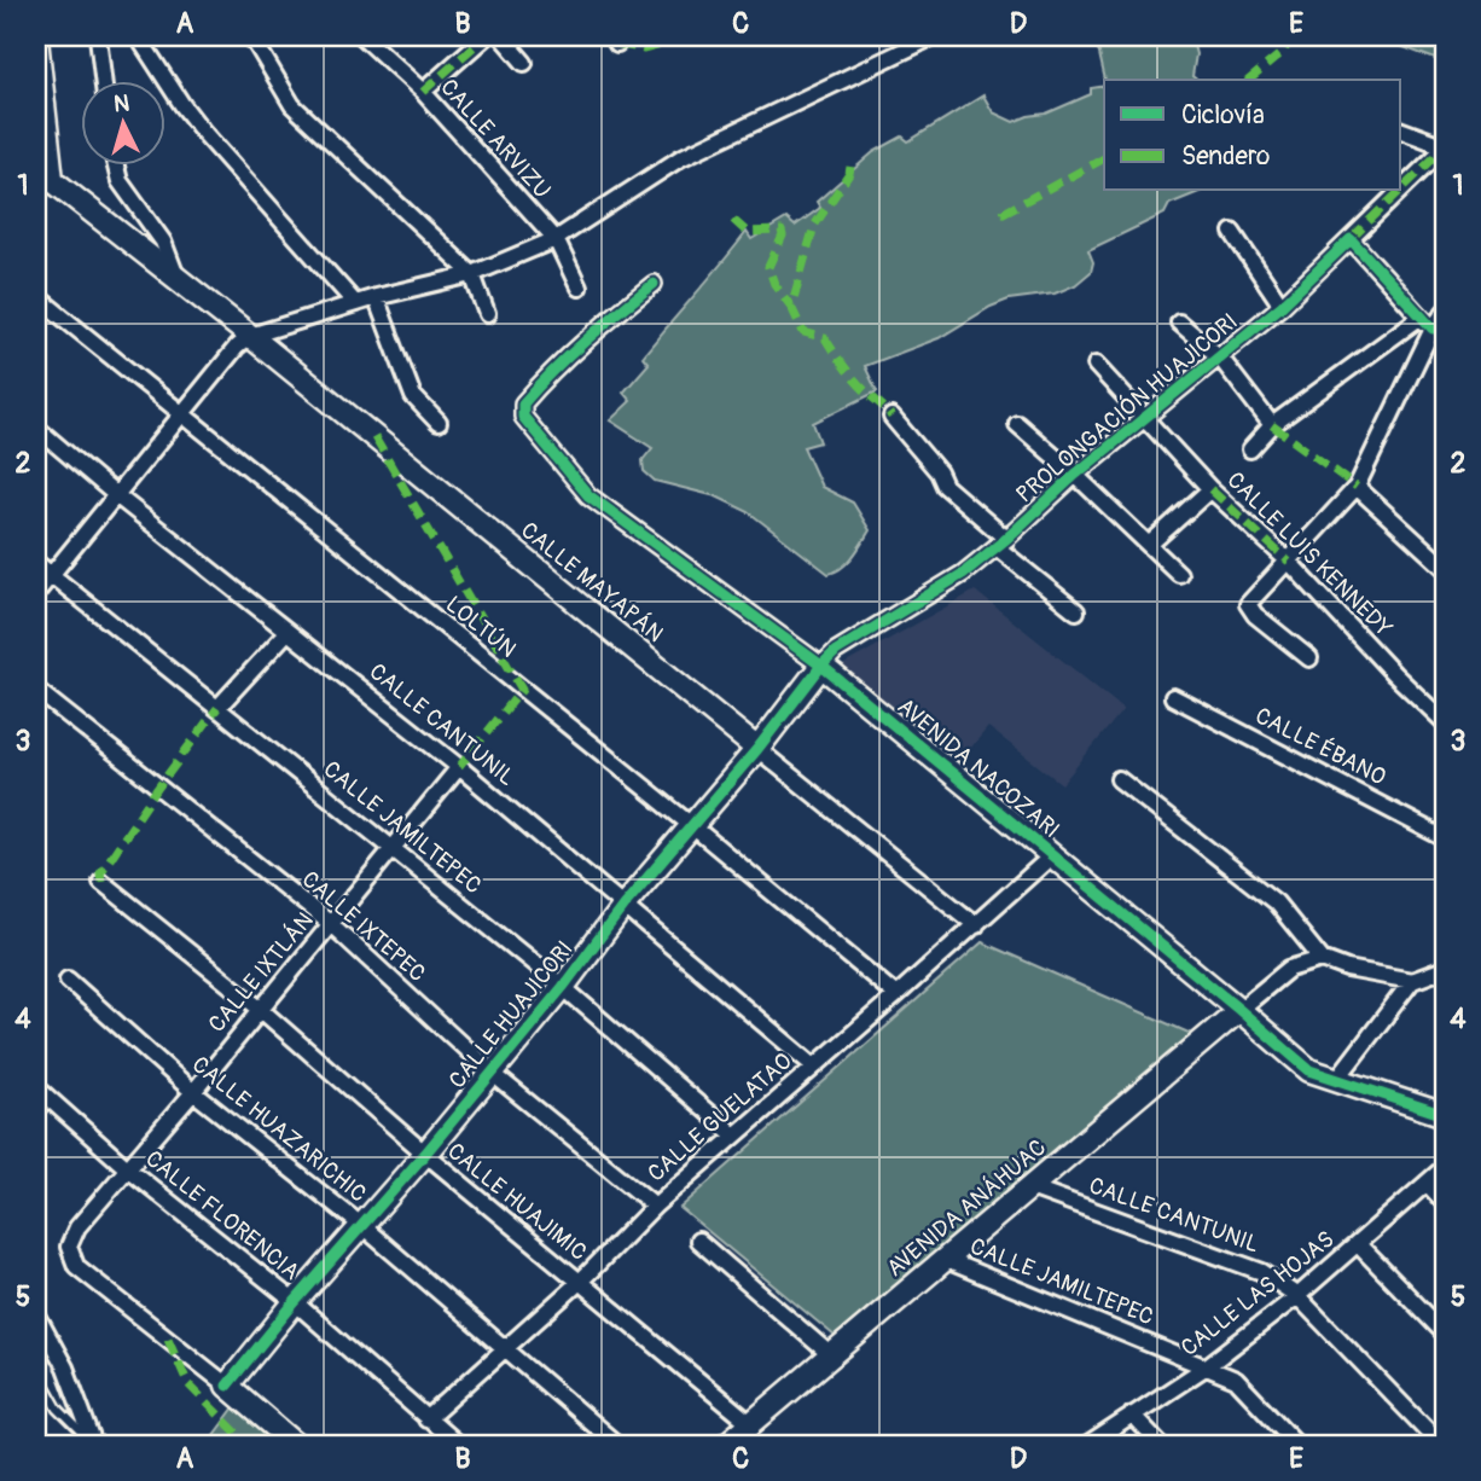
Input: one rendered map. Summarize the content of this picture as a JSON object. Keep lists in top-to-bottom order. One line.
{"streets":{"street":["CALLE ARVIZU","PROLONGACIÓN HUAJICORI","CALLE LUIS KENNEDY","CALLE MAYAPÁN","LOLTÚN","CALLE CANTUNIL","CALLE ÉBANO","AVENIDA NACOZARI","CALLE JAMILTEPEC","CALLE IXTEPEC","CALLE IXTLÁN","CALLE HUAJICORI","CALLE GUELATAO","CALLE HUAZARICHIC","CALLE HUAJIMIC","AVENIDA ANÁHUAC","CALLE FLORENCIA","CALLE LAS HOJAS"]},"crossings":[["PROLONGACIÓN HUAJICORI","CALLE LUIS KENNEDY"],["PROLONGACIÓN HUAJICORI","AVENIDA NACOZARI"],["PROLONGACIÓN HUAJICORI","CALLE HUAJICORI"],["CALLE MAYAPÁN","CALLE HUAJICORI"],["CALLE MAYAPÁN","CALLE GUELATAO"],["LOLTÚN","CALLE HUAJICORI"],["LOLTÚN","CALLE GUELATAO"],["CALLE CANTUNIL","CALLE IXTLÁN"],["CALLE CANTUNIL","CALLE HUAJICORI"],["CALLE CANTUNIL","CALLE GUELATAO"],["CALLE CANTUNIL","AVENIDA ANÁHUAC"],["CALLE CANTUNIL","CALLE LAS HOJAS"],["AVENIDA NACOZARI","CALLE HUAJICORI"],["AVENIDA NACOZARI","CALLE GUELATAO"],["AVENIDA NACOZARI","AVENIDA ANÁHUAC"],["CALLE JAMILTEPEC","CALLE IXTLÁN"],["CALLE JAMILTEPEC","CALLE HUAJICORI"],["CALLE JAMILTEPEC","CALLE GUELATAO"],["CALLE JAMILTEPEC","AVENIDA ANÁHUAC"],["CALLE JAMILTEPEC","CALLE LAS HOJAS"],["CALLE IXTEPEC","CALLE IXTLÁN"],["CALLE IXTEPEC","CALLE HUAJICORI"],["CALLE IXTEPEC","CALLE GUELATAO"],["CALLE IXTLÁN","CALLE HUAJICORI"],["CALLE IXTLÁN","CALLE HUAZARICHIC"],["CALLE IXTLÁN","CALLE HUAJIMIC"],["CALLE IXTLÁN","CALLE FLORENCIA"],["CALLE HUAJICORI","CALLE HUAZARICHIC"],["CALLE HUAJICORI","CALLE HUAJIMIC"],["CALLE HUAJICORI","CALLE FLORENCIA"],["CALLE GUELATAO","CALLE HUAZARICHIC"],["CALLE GUELATAO","CALLE HUAJIMIC"],["CALLE GUELATAO","CALLE FLORENCIA"],["CALLE HUAJIMIC","AVENIDA ANÁHUAC"]],"legend":["Ciclovía","Sendero"],"north":"top","grid":{"columns":["A","B","C","D","E"],"rows":["1","2","3","4","5"]}}
